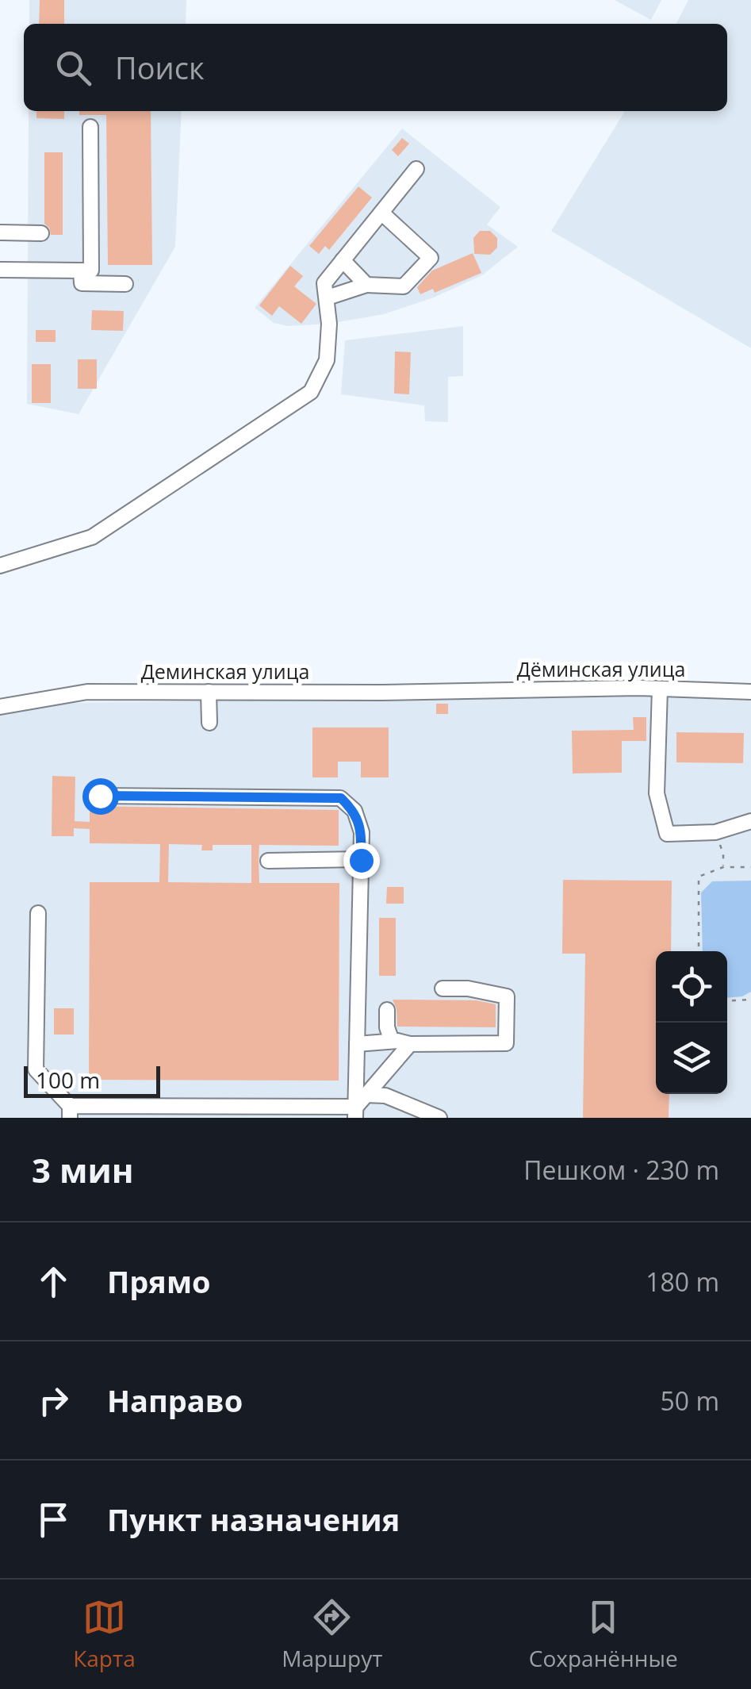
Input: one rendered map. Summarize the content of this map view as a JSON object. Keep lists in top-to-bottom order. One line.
{"streets":{"street":["Дёминская улица","Деминская улица"]},"crossings":[["Дёминская улица","Деминская улица"]],"scale_bar":"100 m","page":{"search":"Поиск","scale":"100 m","heading":["3 мин","Пешком · 230 m"],"list":[["Прямо","180 m"],["Направо","50 m"],"Пункт назначения"],"nav":["Карта","Маршрут","Сохранённые"]}}
